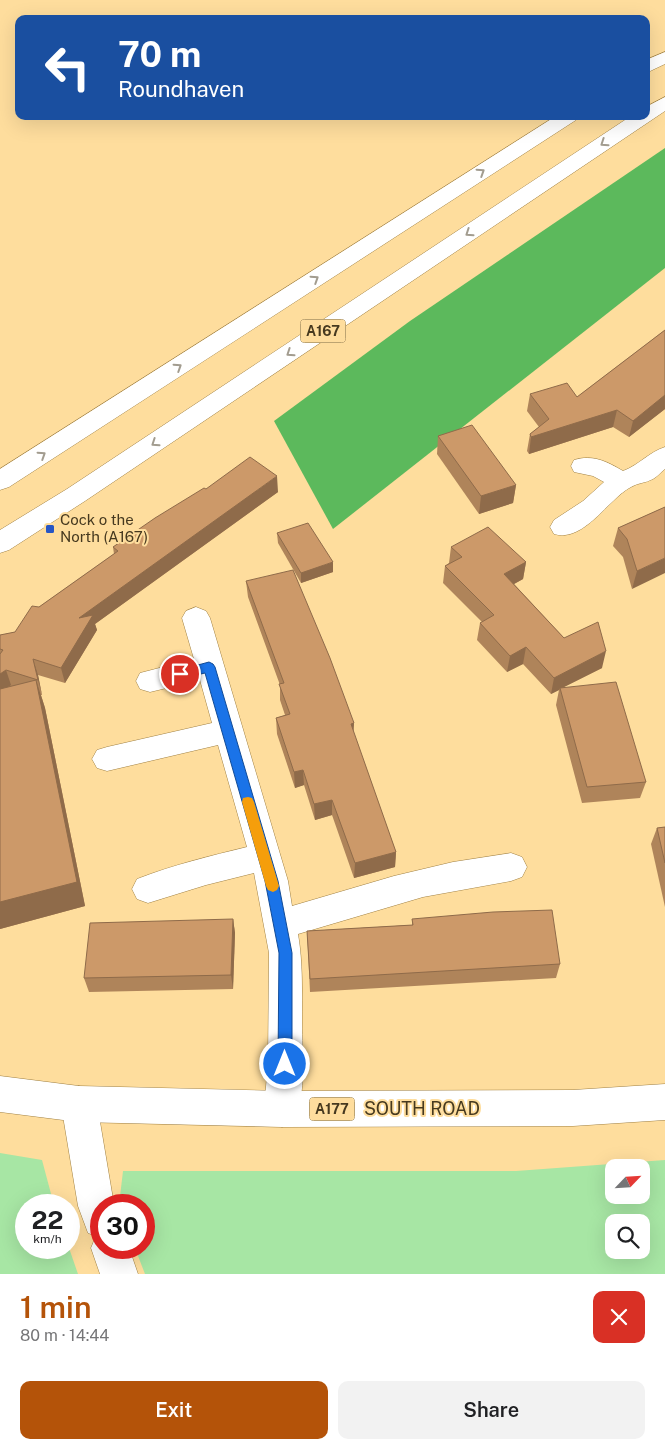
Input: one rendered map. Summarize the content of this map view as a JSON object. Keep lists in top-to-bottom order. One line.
{"streets":{"main road":["A167","A177","SOUTH ROAD"]},"places":{"transit":["Cock o the North (A167)"]},"north":"top right","page":{"turn":["70 m","Roundhaven"],"speed":"22 km/h","limit":"30","heading":["1 min","80 m · 14:44"],"buttons":["Exit","Share"]}}
